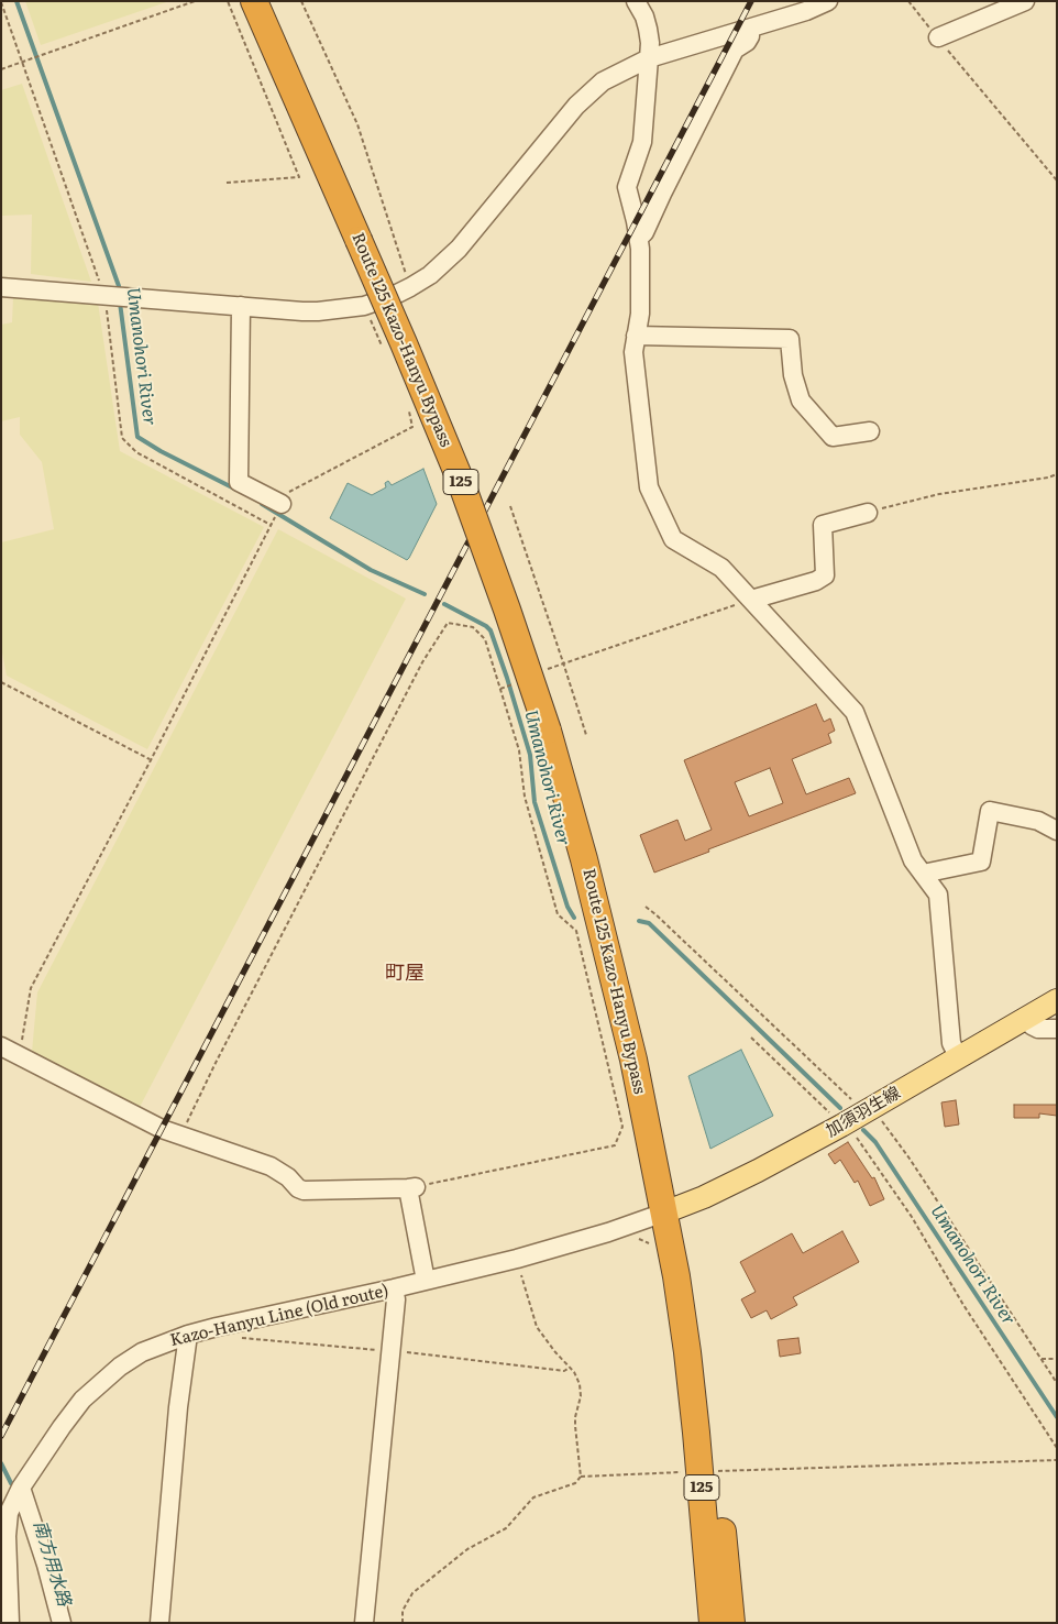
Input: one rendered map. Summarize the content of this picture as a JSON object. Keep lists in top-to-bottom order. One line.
{"streets":{"highway":["Route 125 Kazo-Hanyu Bypass","125"],"main road":["加須羽生線"],"street":["Kazo-Hanyu Line (Old route)"]},"crossings":[["Route 125 Kazo-Hanyu Bypass","加須羽生線"],["Route 125 Kazo-Hanyu Bypass","Kazo-Hanyu Line (Old route)"],["加須羽生線","Kazo-Hanyu Line (Old route)"]],"districts":["町屋"],"water":["Umanohori River","南方用水路"]}
